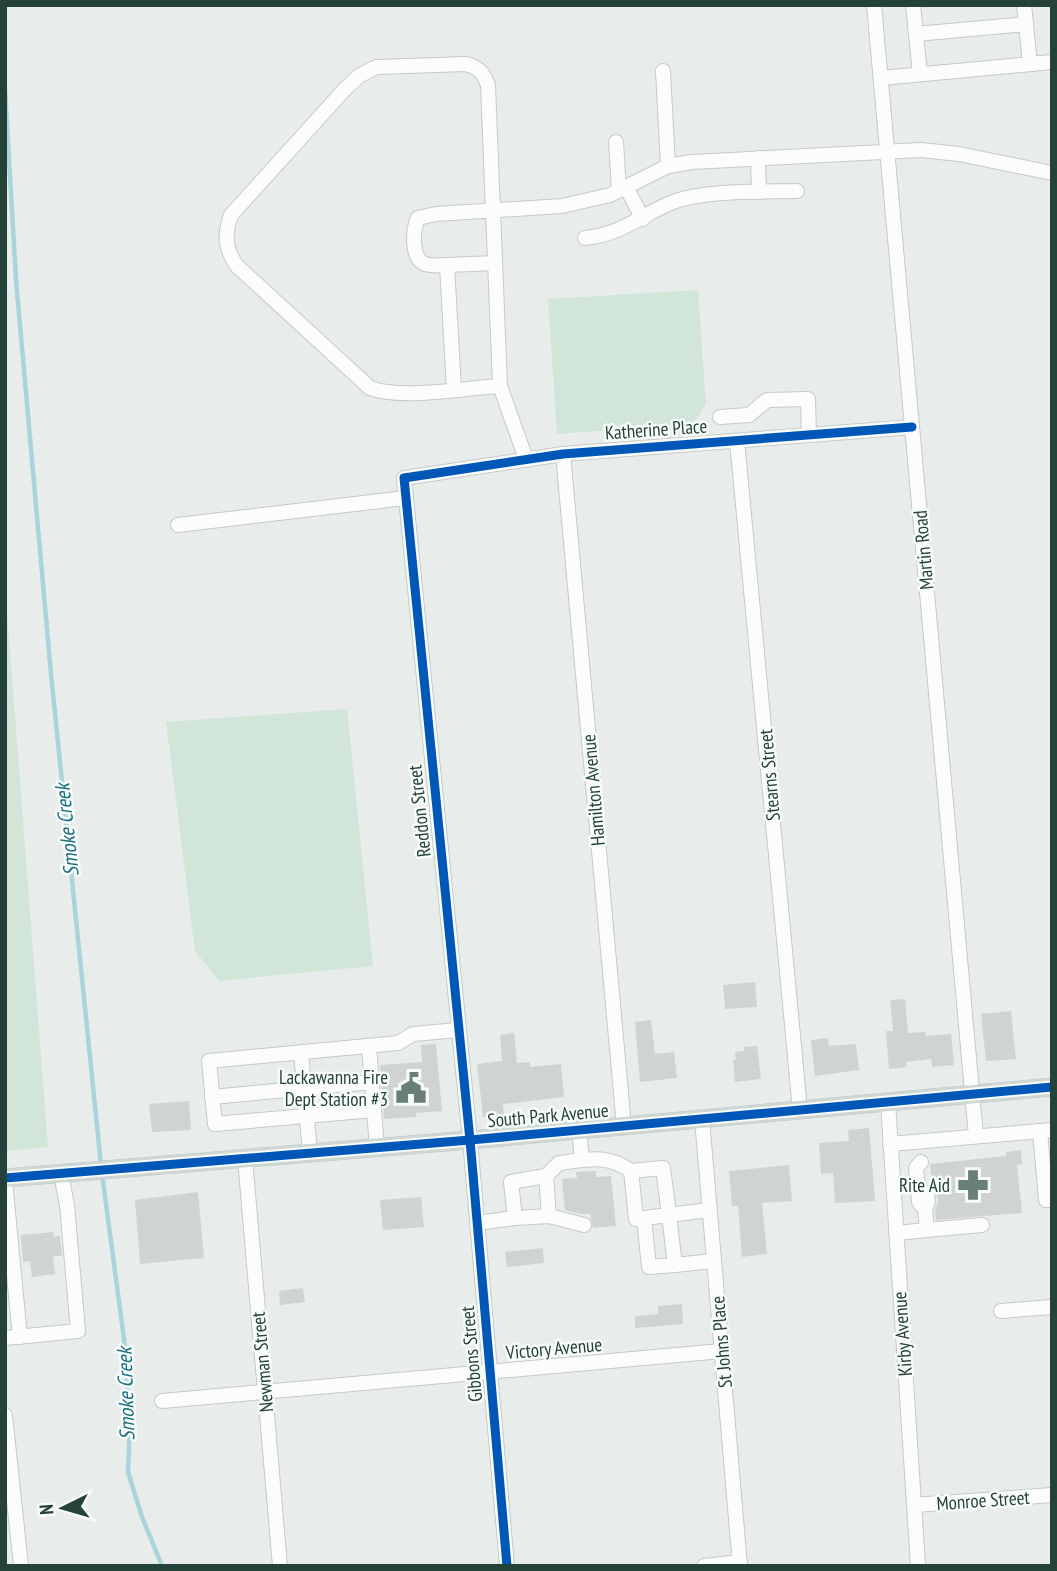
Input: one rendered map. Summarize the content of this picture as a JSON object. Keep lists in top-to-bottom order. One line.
{"streets":{"main road":["South Park Avenue"],"street":["Katherine Place","Martin Road","Stearns Street","Hamilton Avenue","Reddon Street","Kirby Avenue","St Johns Place","Victory Avenue","Gibbons Street","Newman Street","Monroe Street"]},"crossings":[["Katherine Place","Martin Road"],["Katherine Place","Stearns Street"],["Katherine Place","Hamilton Avenue"],["Katherine Place","Reddon Street"],["Martin Road","South Park Avenue"],["Stearns Street","South Park Avenue"],["Hamilton Avenue","South Park Avenue"],["Reddon Street","South Park Avenue"],["Reddon Street","Gibbons Street"],["South Park Avenue","Kirby Avenue"],["South Park Avenue","St Johns Place"],["South Park Avenue","Gibbons Street"],["South Park Avenue","Newman Street"],["Kirby Avenue","Monroe Street"],["St Johns Place","Victory Avenue"],["Victory Avenue","Gibbons Street"],["Victory Avenue","Newman Street"]],"water":["Smoke Creek"],"places":{"public building":["Lackawanna Fire Dept Station #3"],"pharmacy":["Rite Aid"]},"north":"left"}
